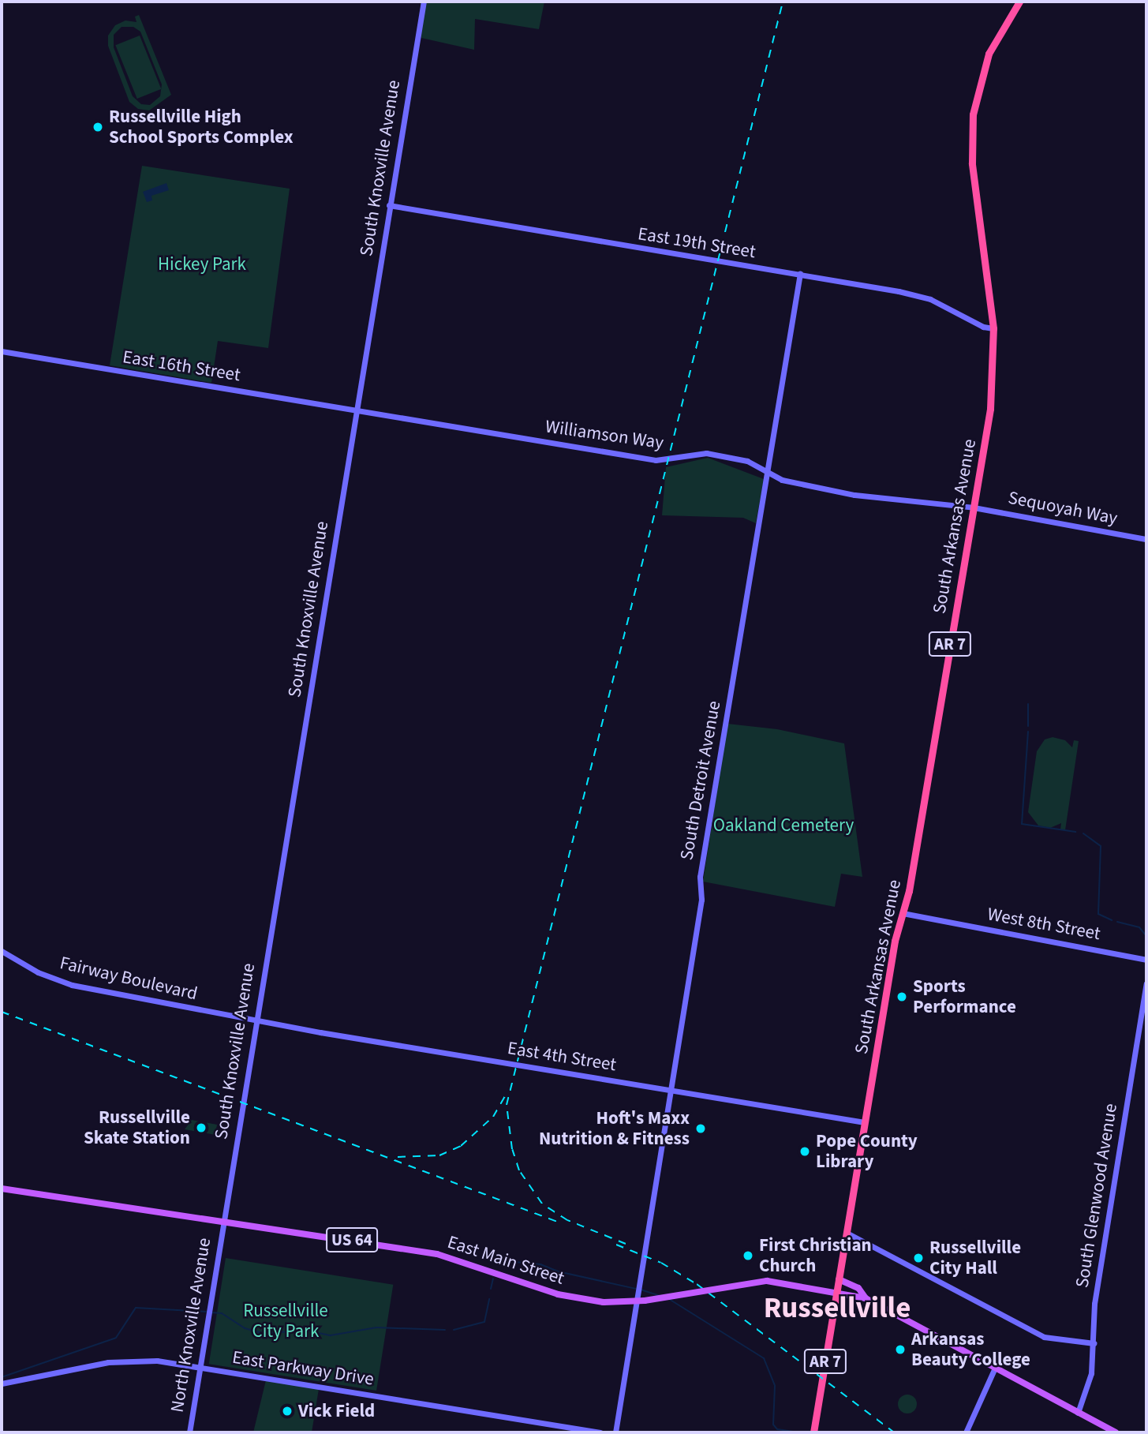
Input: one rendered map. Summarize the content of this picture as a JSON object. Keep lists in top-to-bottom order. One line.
{"streets":{"highway":["South Arkansas Avenue","AR 7"],"main road":["US 64","East Main Street"],"street":["South Knoxville Avenue","East 19th Street","East 16th Street","Williamson Way","Sequoyah Way","South Detroit Avenue","West 8th Street","Fairway Boulevard","East 4th Street","South Glenwood Avenue","North Knoxville Avenue","East Parkway Drive"]},"crossings":[["South Knoxville Avenue","East 19th Street"],["South Knoxville Avenue","East 16th Street"],["South Knoxville Avenue","Williamson Way"],["South Knoxville Avenue","Fairway Boulevard"],["South Knoxville Avenue","East 4th Street"],["South Knoxville Avenue","East Main Street"],["South Knoxville Avenue","North Knoxville Avenue"],["East 19th Street","South Arkansas Avenue"],["East 19th Street","South Detroit Avenue"],["East 16th Street","Williamson Way"],["Williamson Way","Sequoyah Way"],["Williamson Way","South Arkansas Avenue"],["Williamson Way","South Detroit Avenue"],["Sequoyah Way","South Arkansas Avenue"],["South Arkansas Avenue","AR 7"],["South Arkansas Avenue","West 8th Street"],["South Arkansas Avenue","East 4th Street"],["South Arkansas Avenue","US 64"],["South Arkansas Avenue","East Main Street"],["AR 7","US 64"],["AR 7","East Main Street"],["South Detroit Avenue","East 4th Street"],["Fairway Boulevard","East 4th Street"],["South Glenwood Avenue","US 64"],["US 64","East Main Street"],["East Main Street","North Knoxville Avenue"],["North Knoxville Avenue","East Parkway Drive"]],"districts":["Russellville"],"parks":["Hickey Park","Oakland Cemetery","Russellville City Park"],"places":["Russellville High School Sports Complex","Sports Performance","Russellville Skate Station","Hoft's Maxx Nutrition & Fitness","Pope County Library","First Christian Church","Russellville City Hall","Arkansas Beauty College","Vick Field"]}
